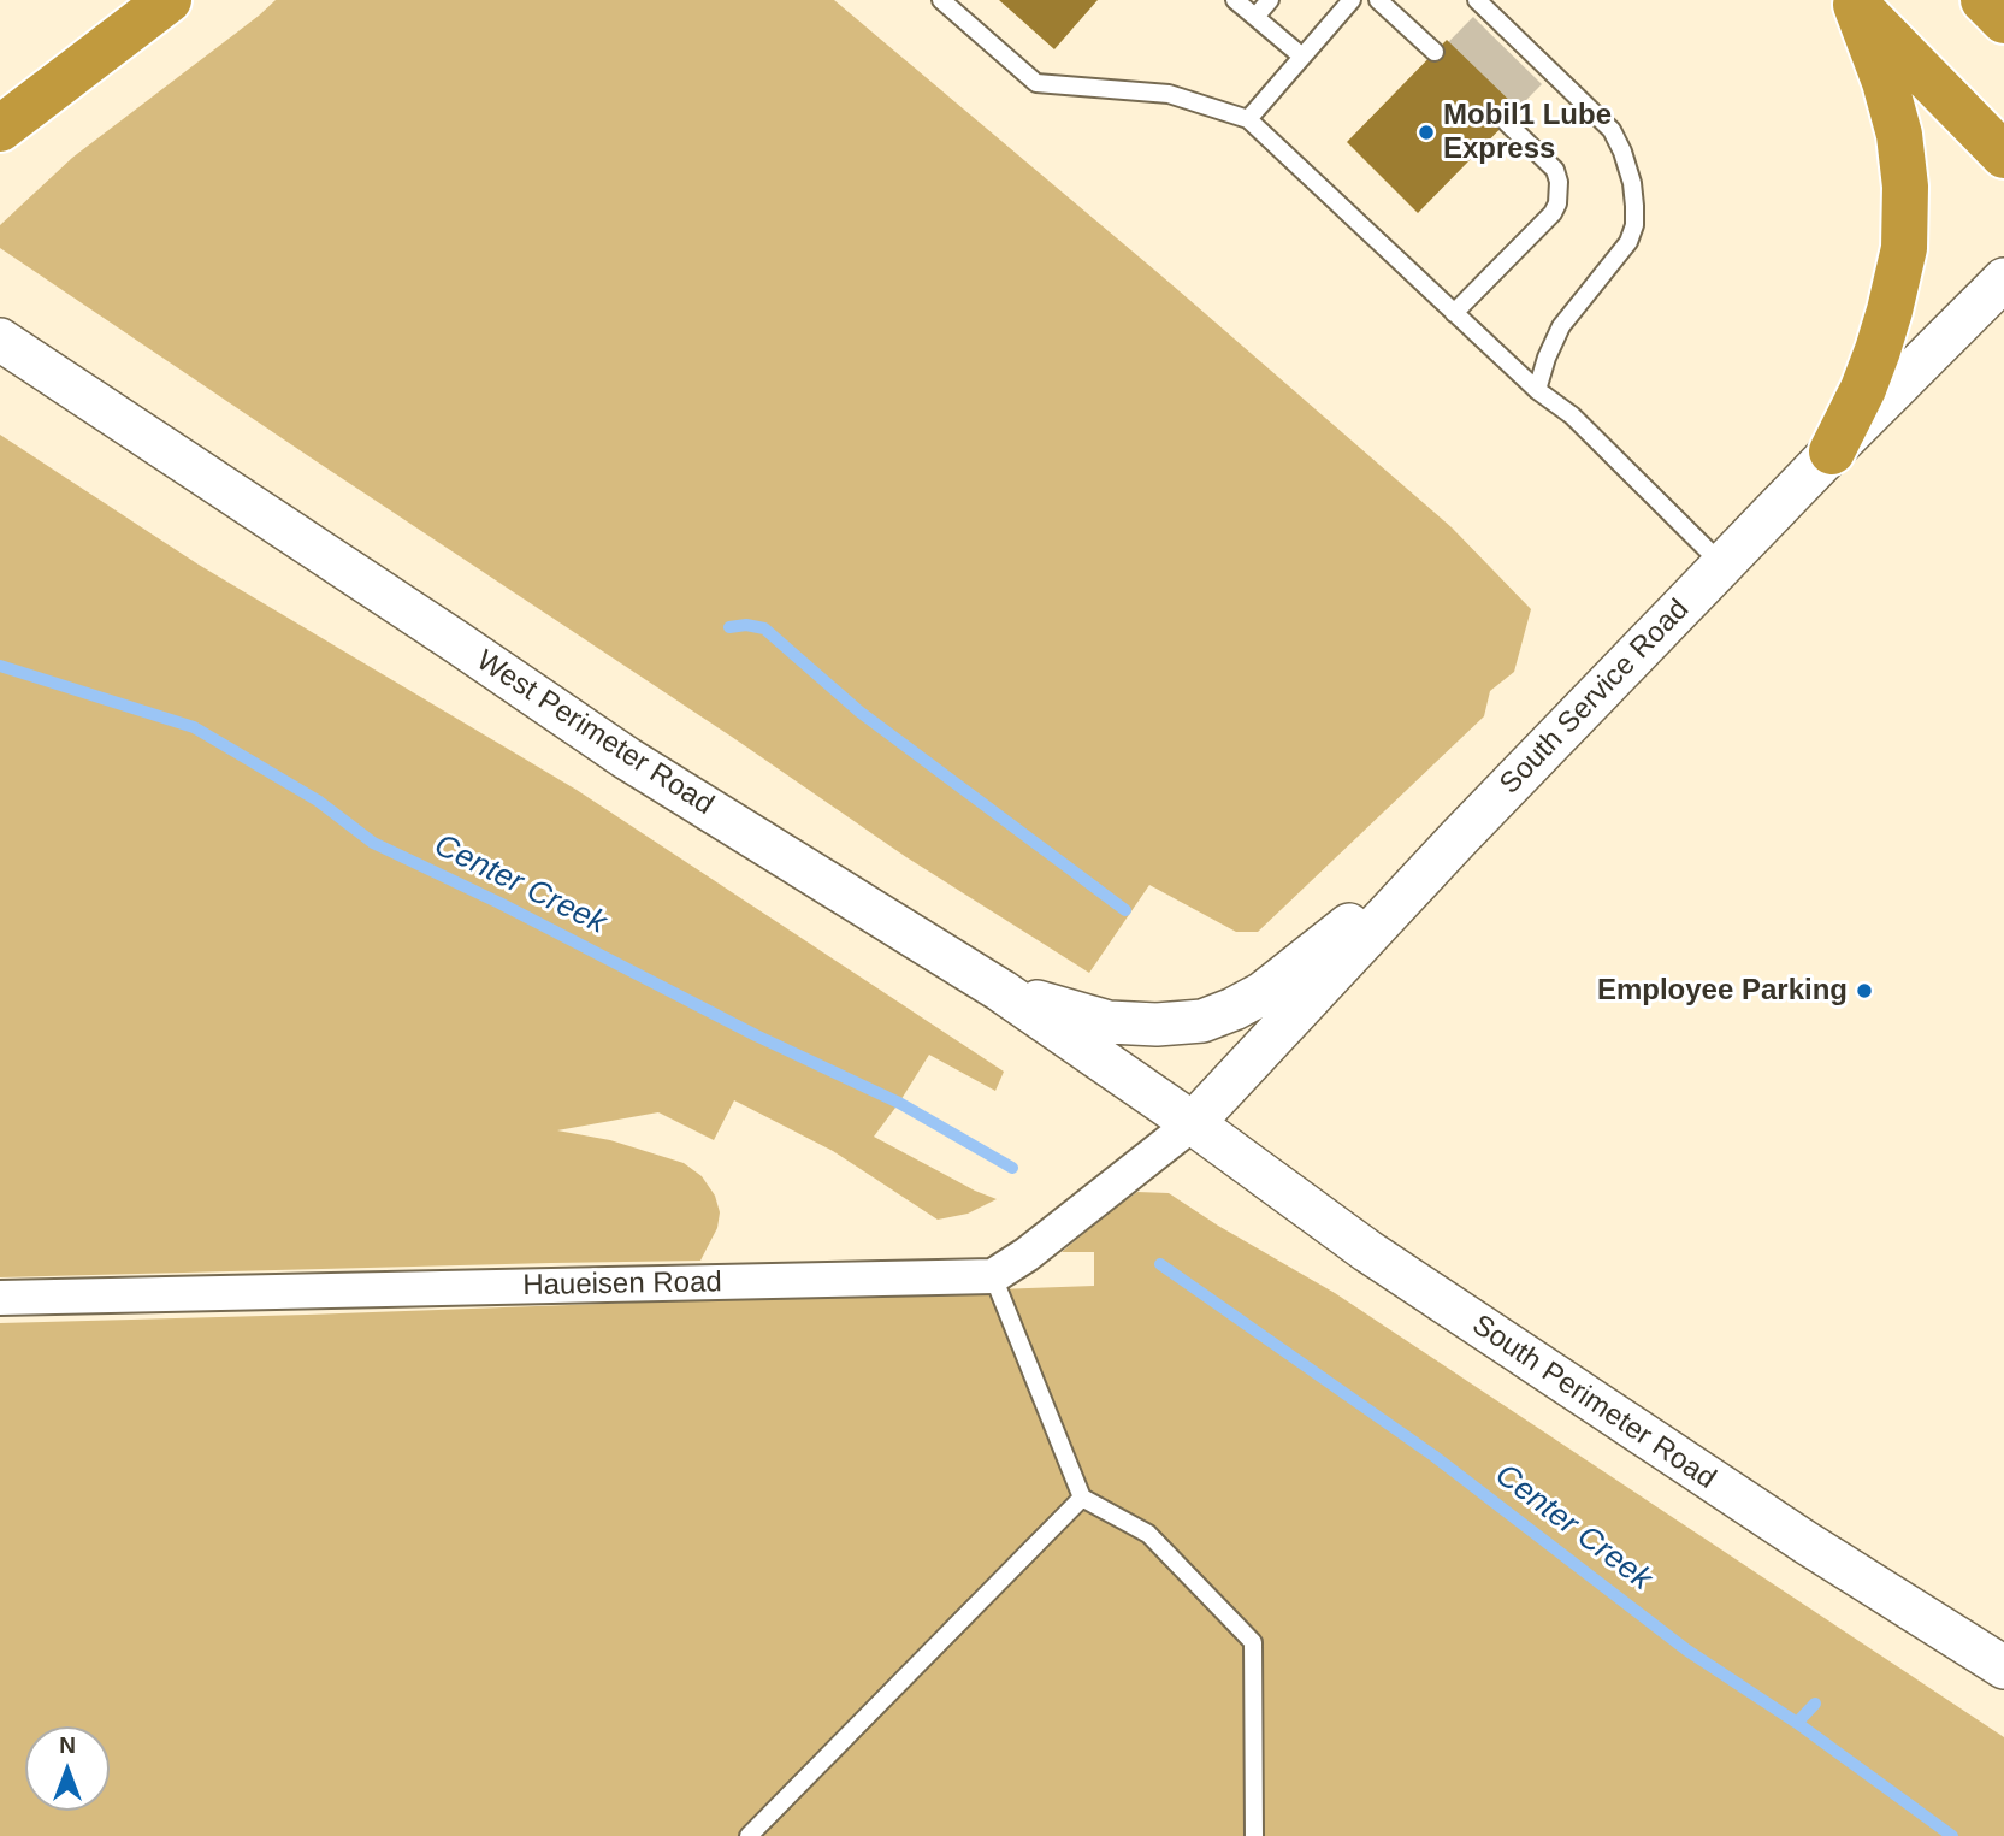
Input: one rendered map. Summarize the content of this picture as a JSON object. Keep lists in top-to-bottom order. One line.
{"streets":{"street":["South Service Road","West Perimeter Road","Haueisen Road","South Perimeter Road"]},"crossings":[["South Service Road","West Perimeter Road"],["South Service Road","South Perimeter Road"],["West Perimeter Road","South Perimeter Road"]],"water":["Center Creek"],"places":["Mobil1 Lube Express","Employee Parking"],"north":"top"}
